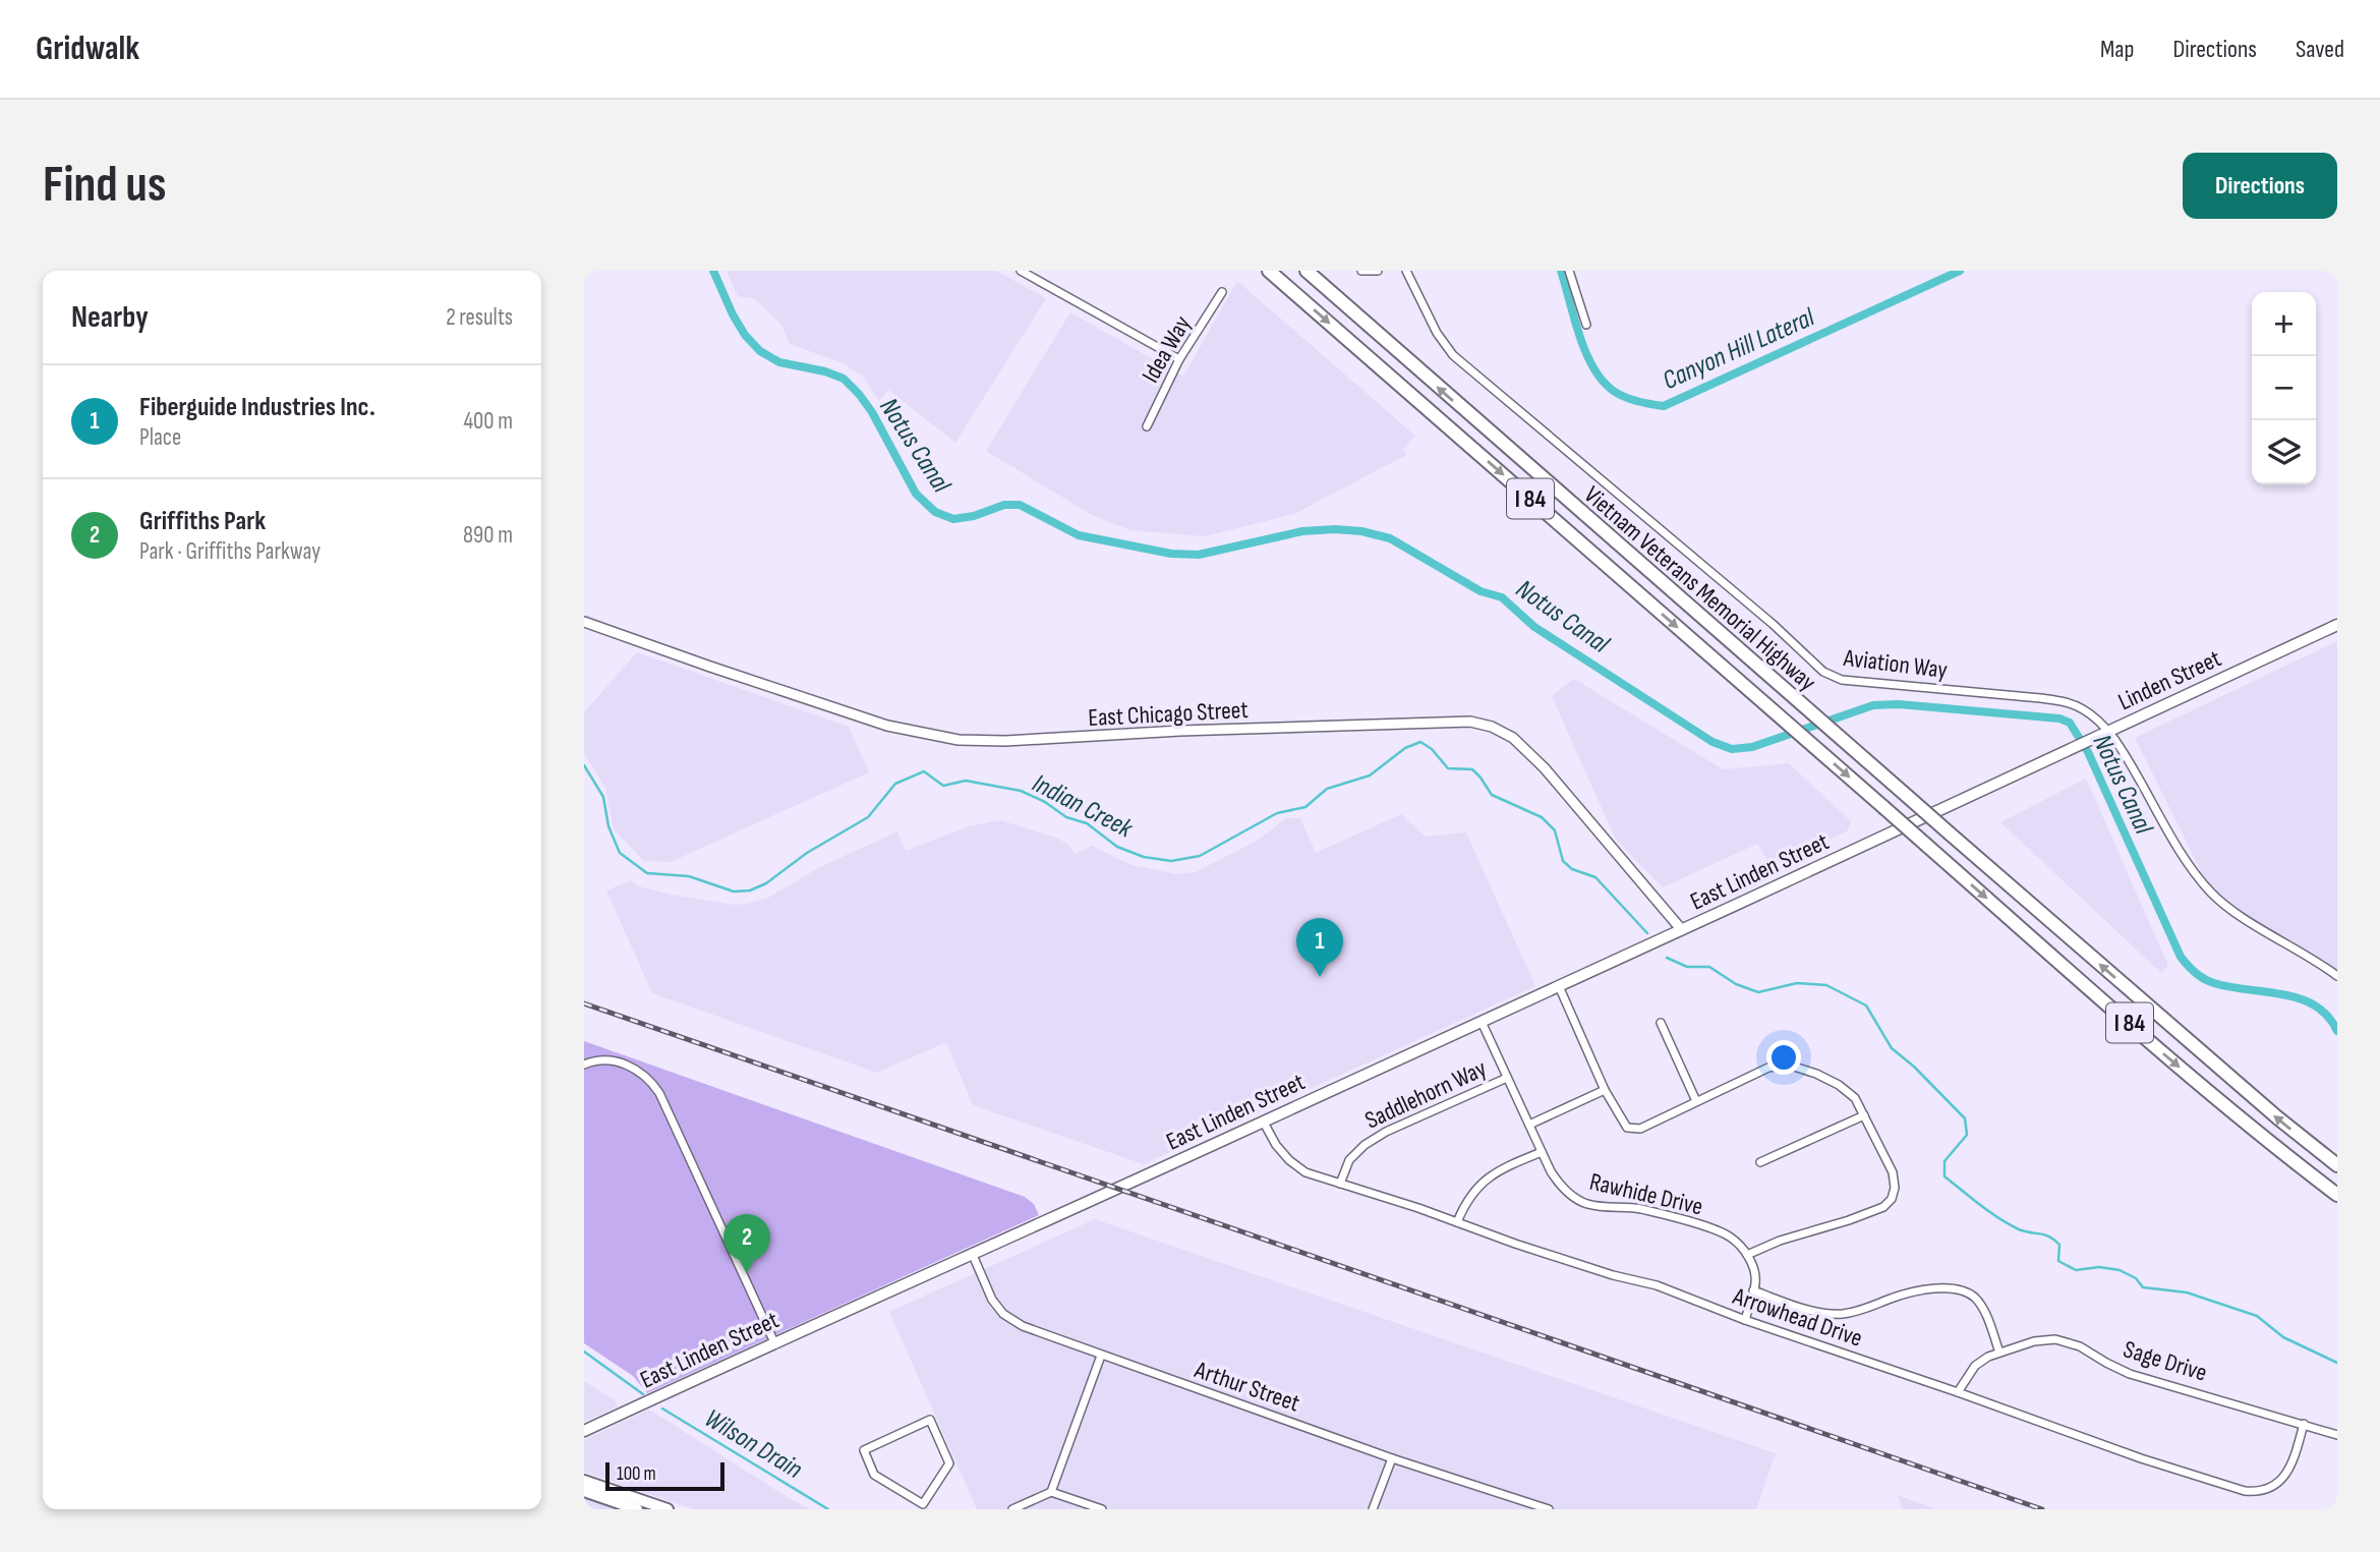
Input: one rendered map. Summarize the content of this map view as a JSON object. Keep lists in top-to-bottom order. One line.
{"streets":{"highway":["I 84","Vietnam Veterans Memorial Highway"],"main road":["Linden Street","East Linden Street"],"street":["Idea Way","Aviation Way","East Chicago Street","Saddlehorn Way","Rawhide Drive","Arrowhead Drive","Sage Drive","Arthur Street"]},"crossings":[["Aviation Way","Linden Street"],["Linden Street","East Linden Street"],["East Chicago Street","East Linden Street"],["East Linden Street","Rawhide Drive"],["East Linden Street","Arrowhead Drive"],["East Linden Street","Arthur Street"],["Saddlehorn Way","Rawhide Drive"],["Saddlehorn Way","Arrowhead Drive"],["Arrowhead Drive","Sage Drive"]],"water":["Canyon Hill Lateral","Notus Canal","Indian Creek","Wilson Drain"],"scale_bar":"100 m","page":{"header":"Gridwalk","nav":["Map","Directions","Saved"],"buttons":"Directions","title":"Find us","heading":["Nearby","2 results"],"map_buttons":["+","−"],"list":[{"mark":"1","name":"Fiberguide Industries Inc.","note":"Place","value":"400 m"},{"mark":"2","name":"Griffiths Park","note":"Park · Griffiths Parkway","value":"890 m"}],"pins":["1","2"],"scale":"100 m"}}
